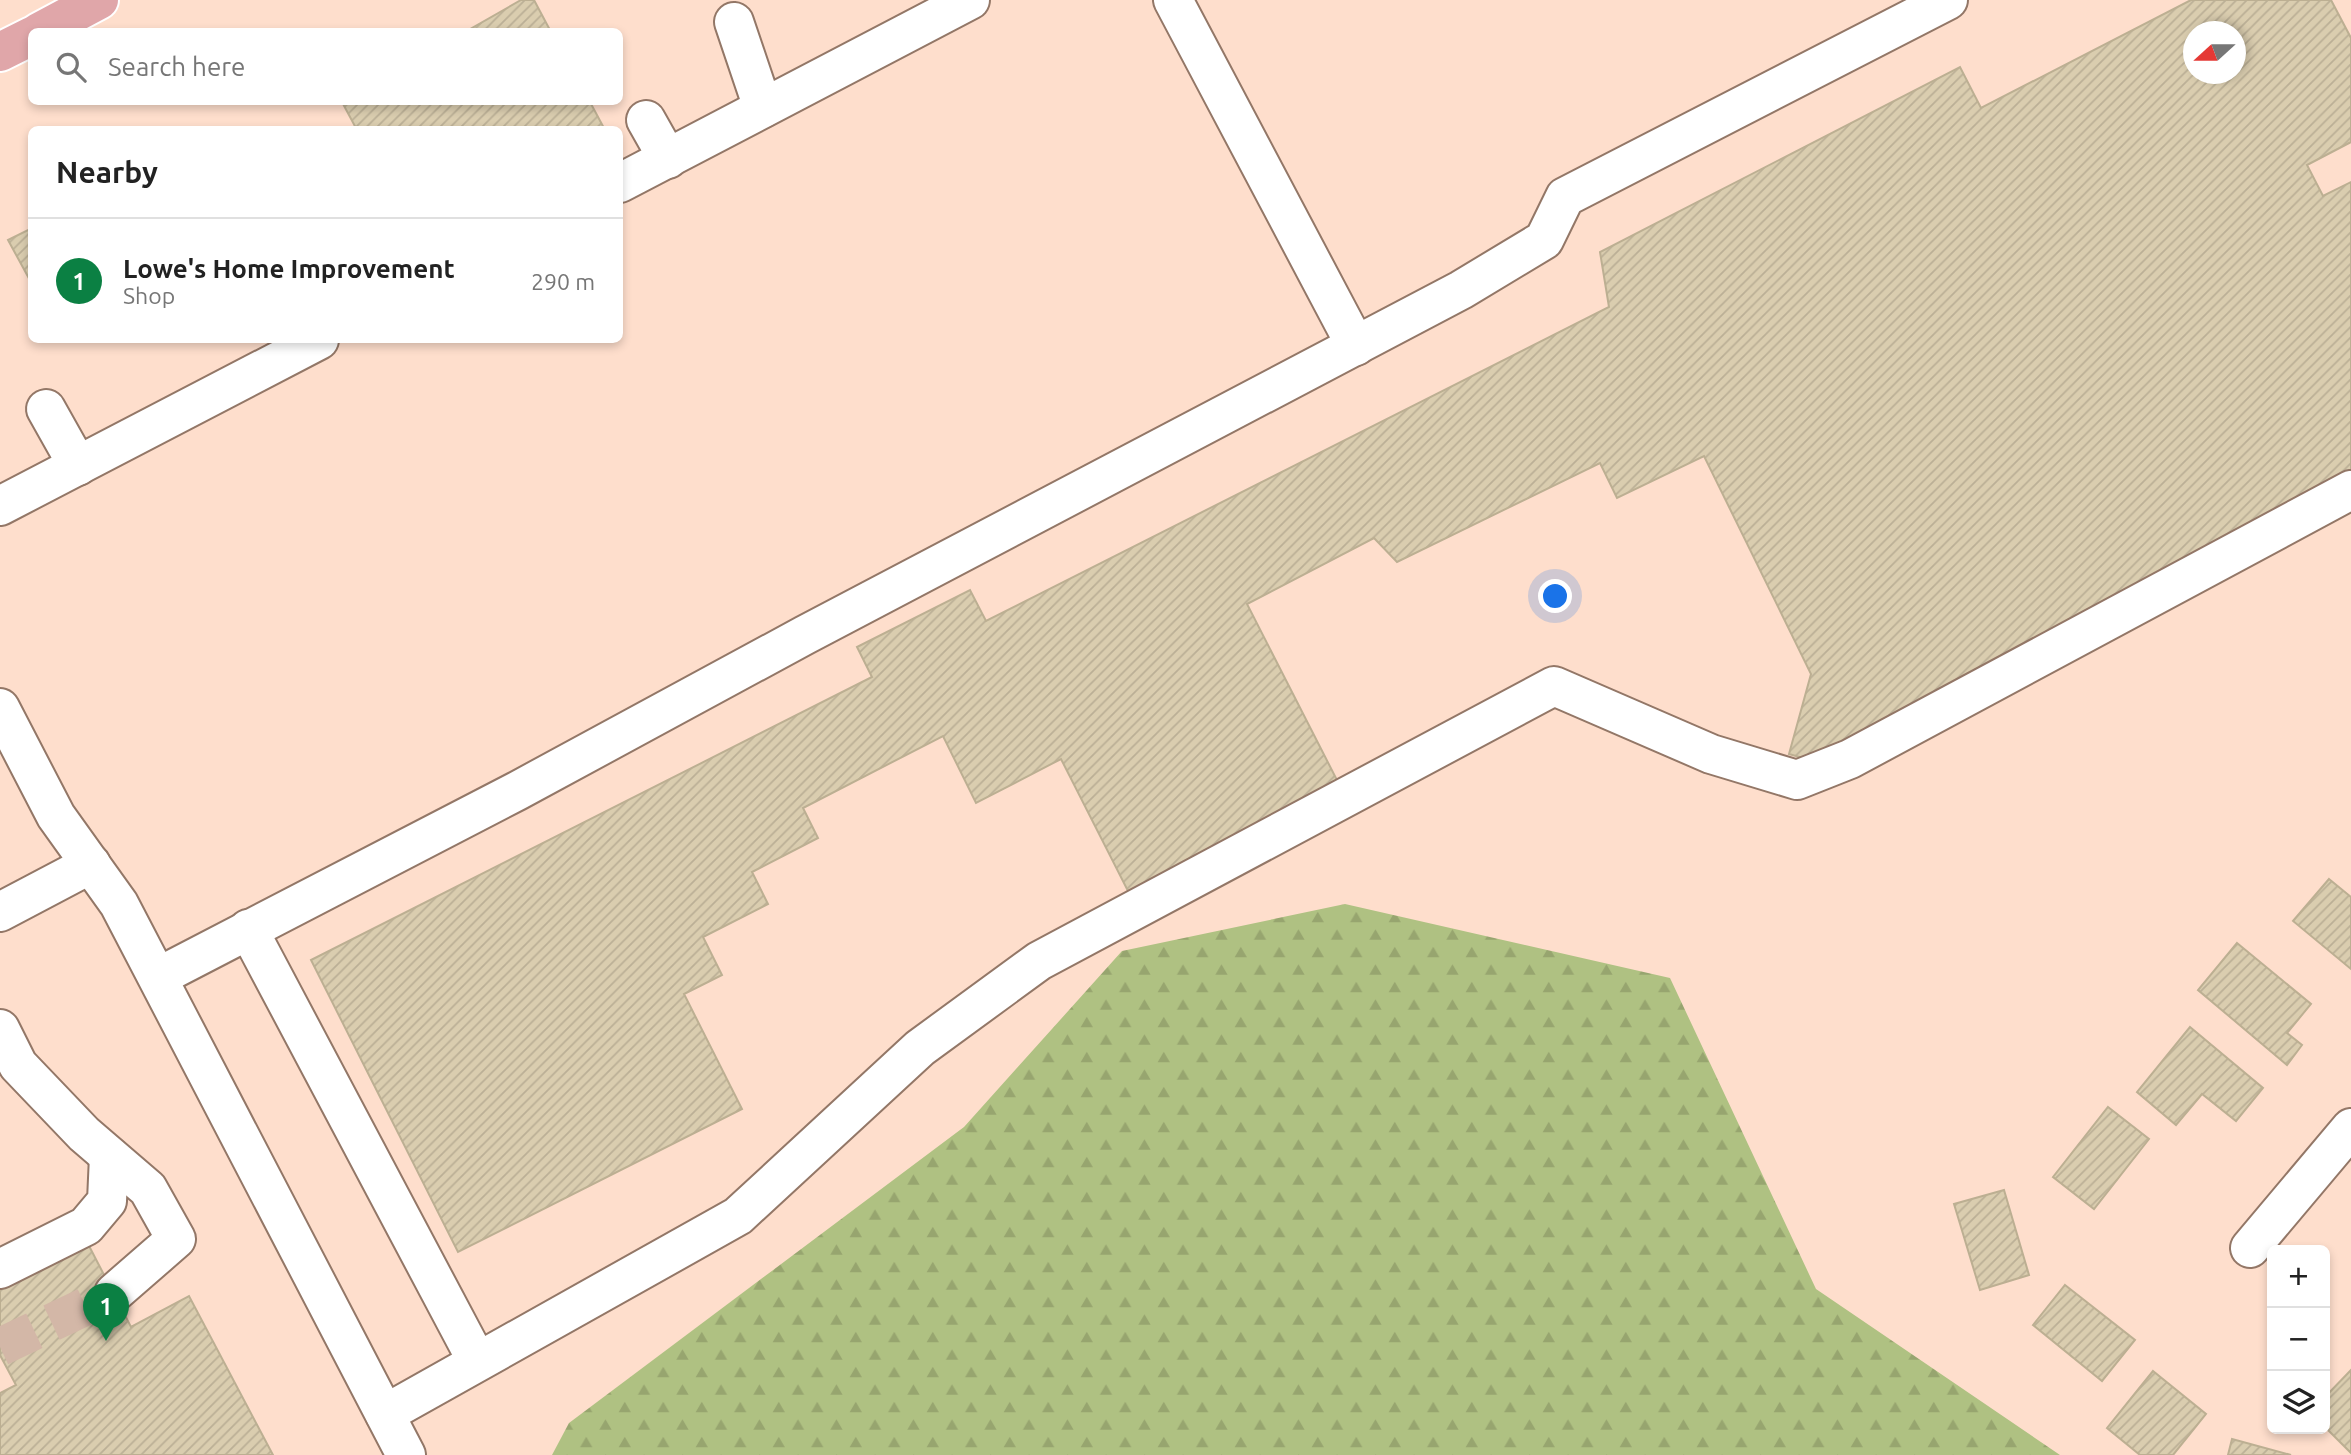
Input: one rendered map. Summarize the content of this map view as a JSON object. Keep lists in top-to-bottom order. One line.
{"north":"left","page":{"search":"Search here","heading":"Nearby","list":[{"mark":"1","name":"Lowe's Home Improvement","note":"Shop","value":"290 m"}],"map_buttons":["+","−"],"pins":"1"}}
